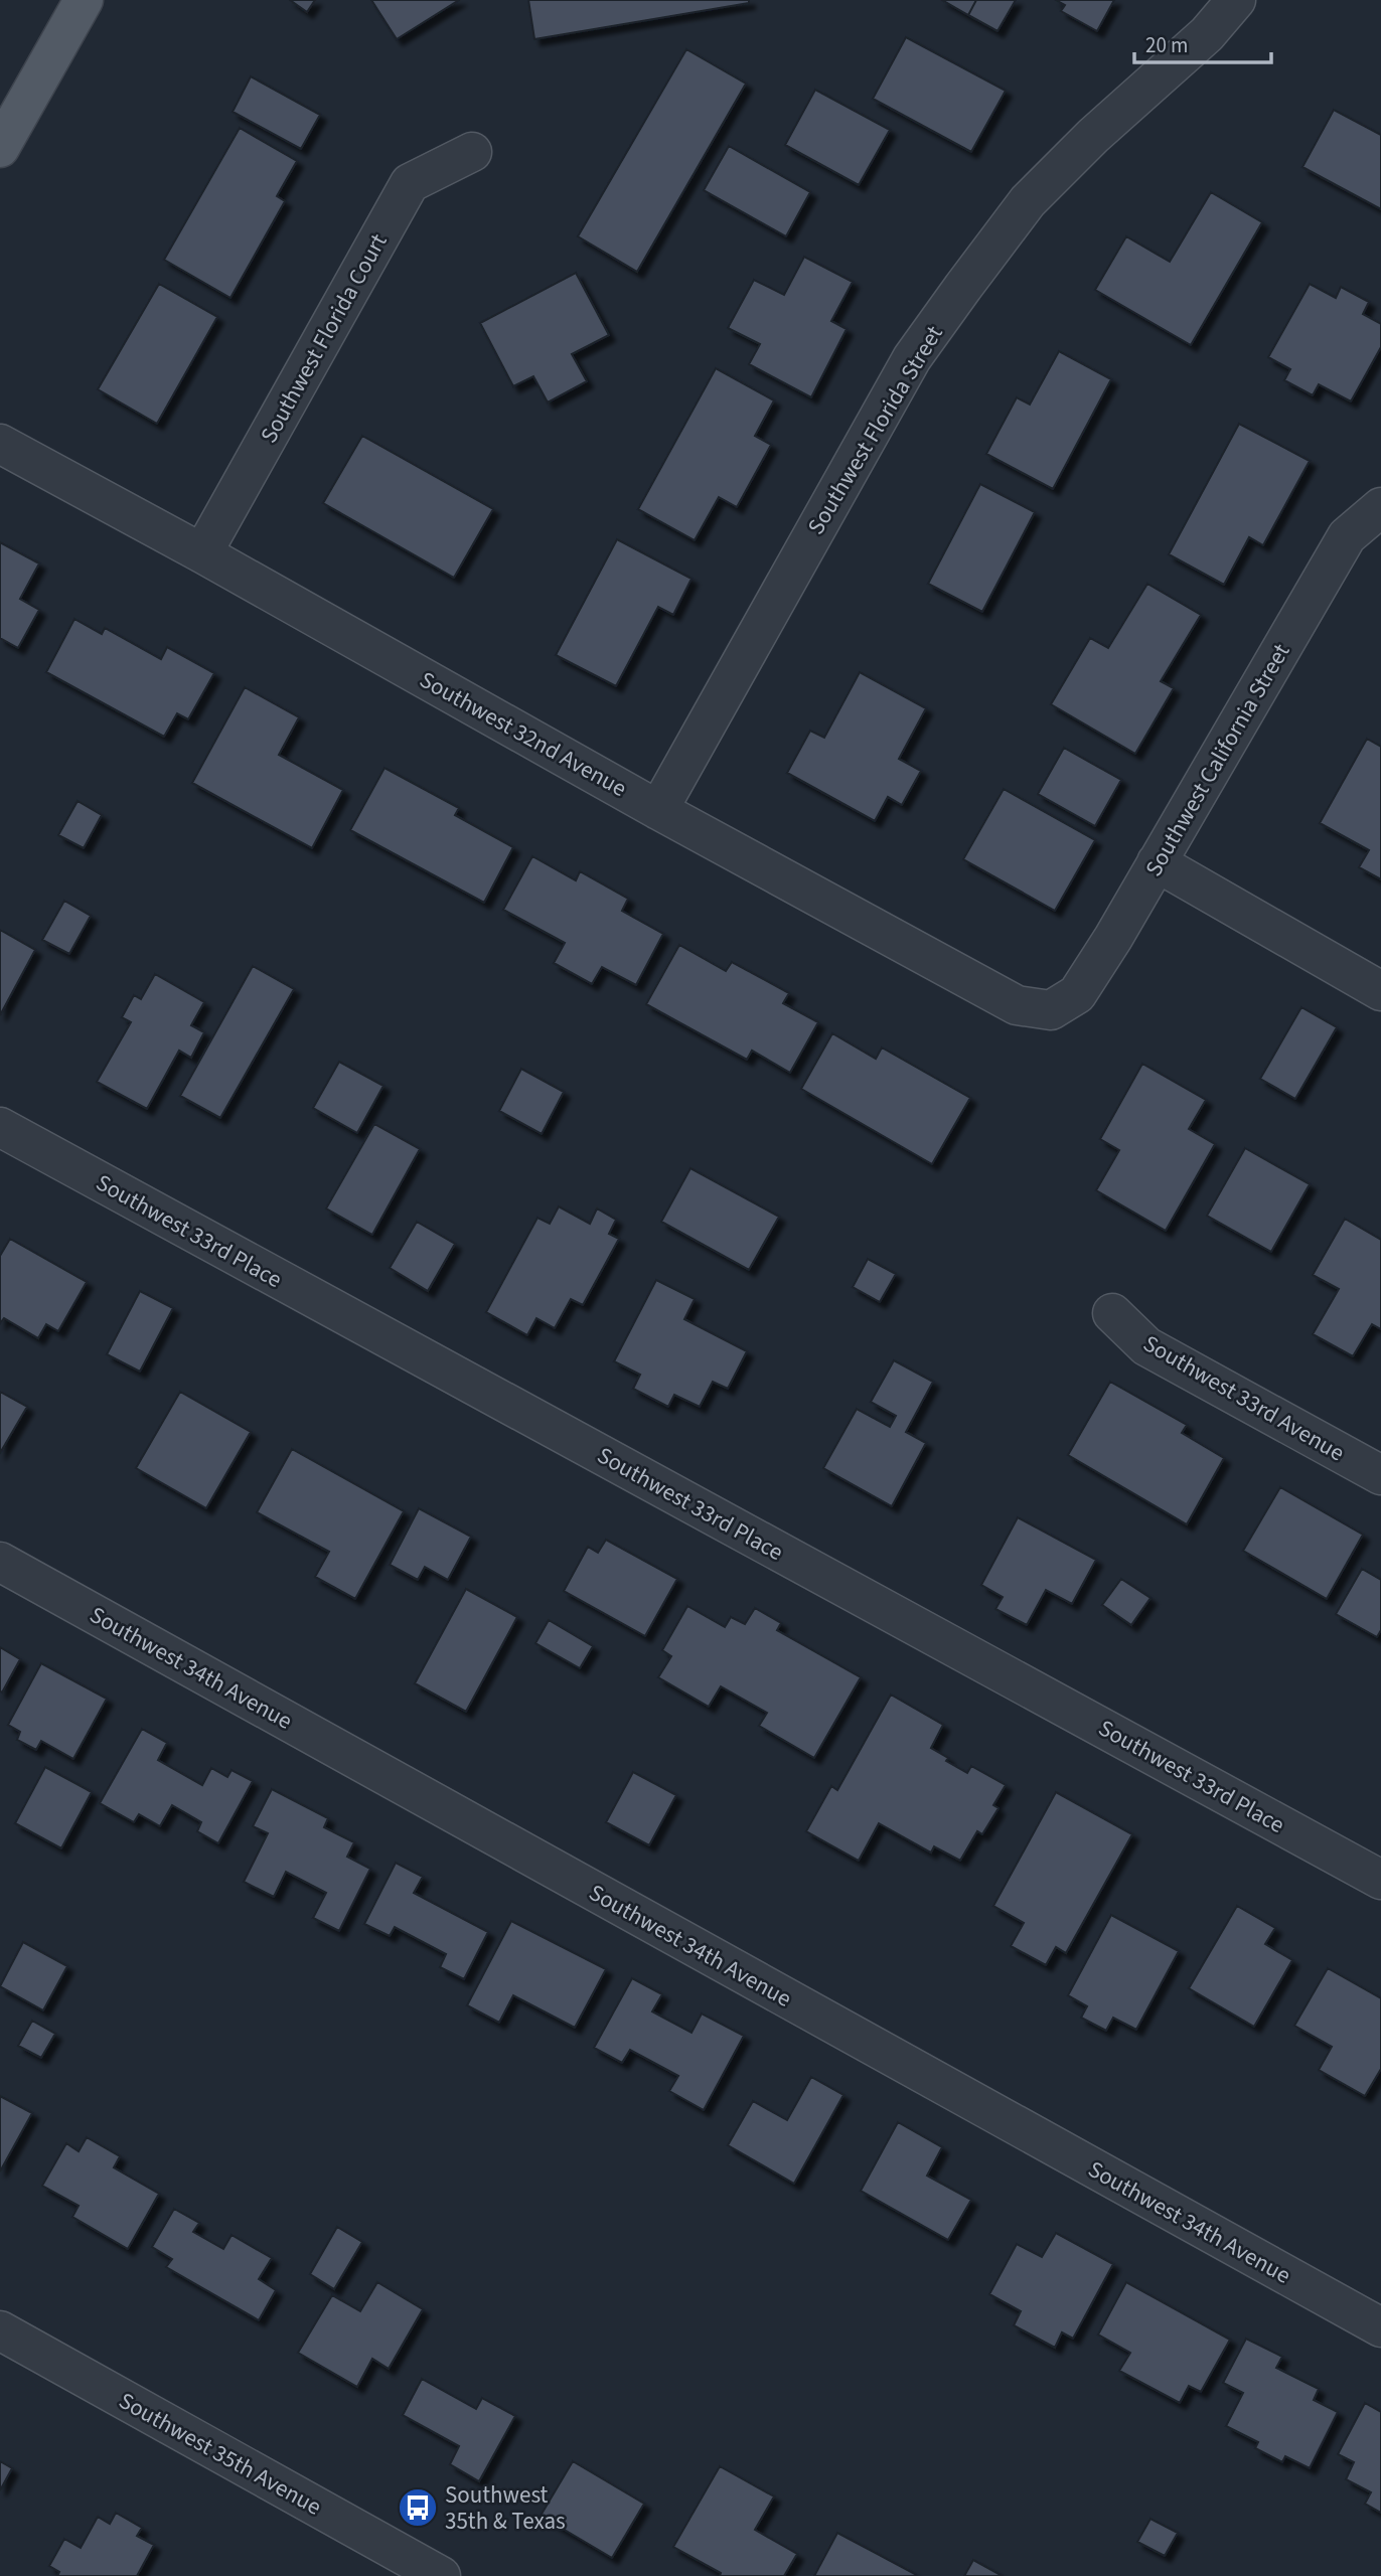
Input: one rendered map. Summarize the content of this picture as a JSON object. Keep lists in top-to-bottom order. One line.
{"streets":{"street":["Southwest Florida Court","Southwest Florida Street","Southwest 32nd Avenue","Southwest California Street","Southwest 33rd Place","Southwest 33rd Avenue","Southwest 34th Avenue","Southwest 35th Avenue"]},"crossings":[["Southwest Florida Court","Southwest 32nd Avenue"],["Southwest Florida Street","Southwest 32nd Avenue"],["Southwest 32nd Avenue","Southwest California Street"]],"places":{"bus stop":["Southwest 35th & Texas"]},"scale_bar":"20 m"}
